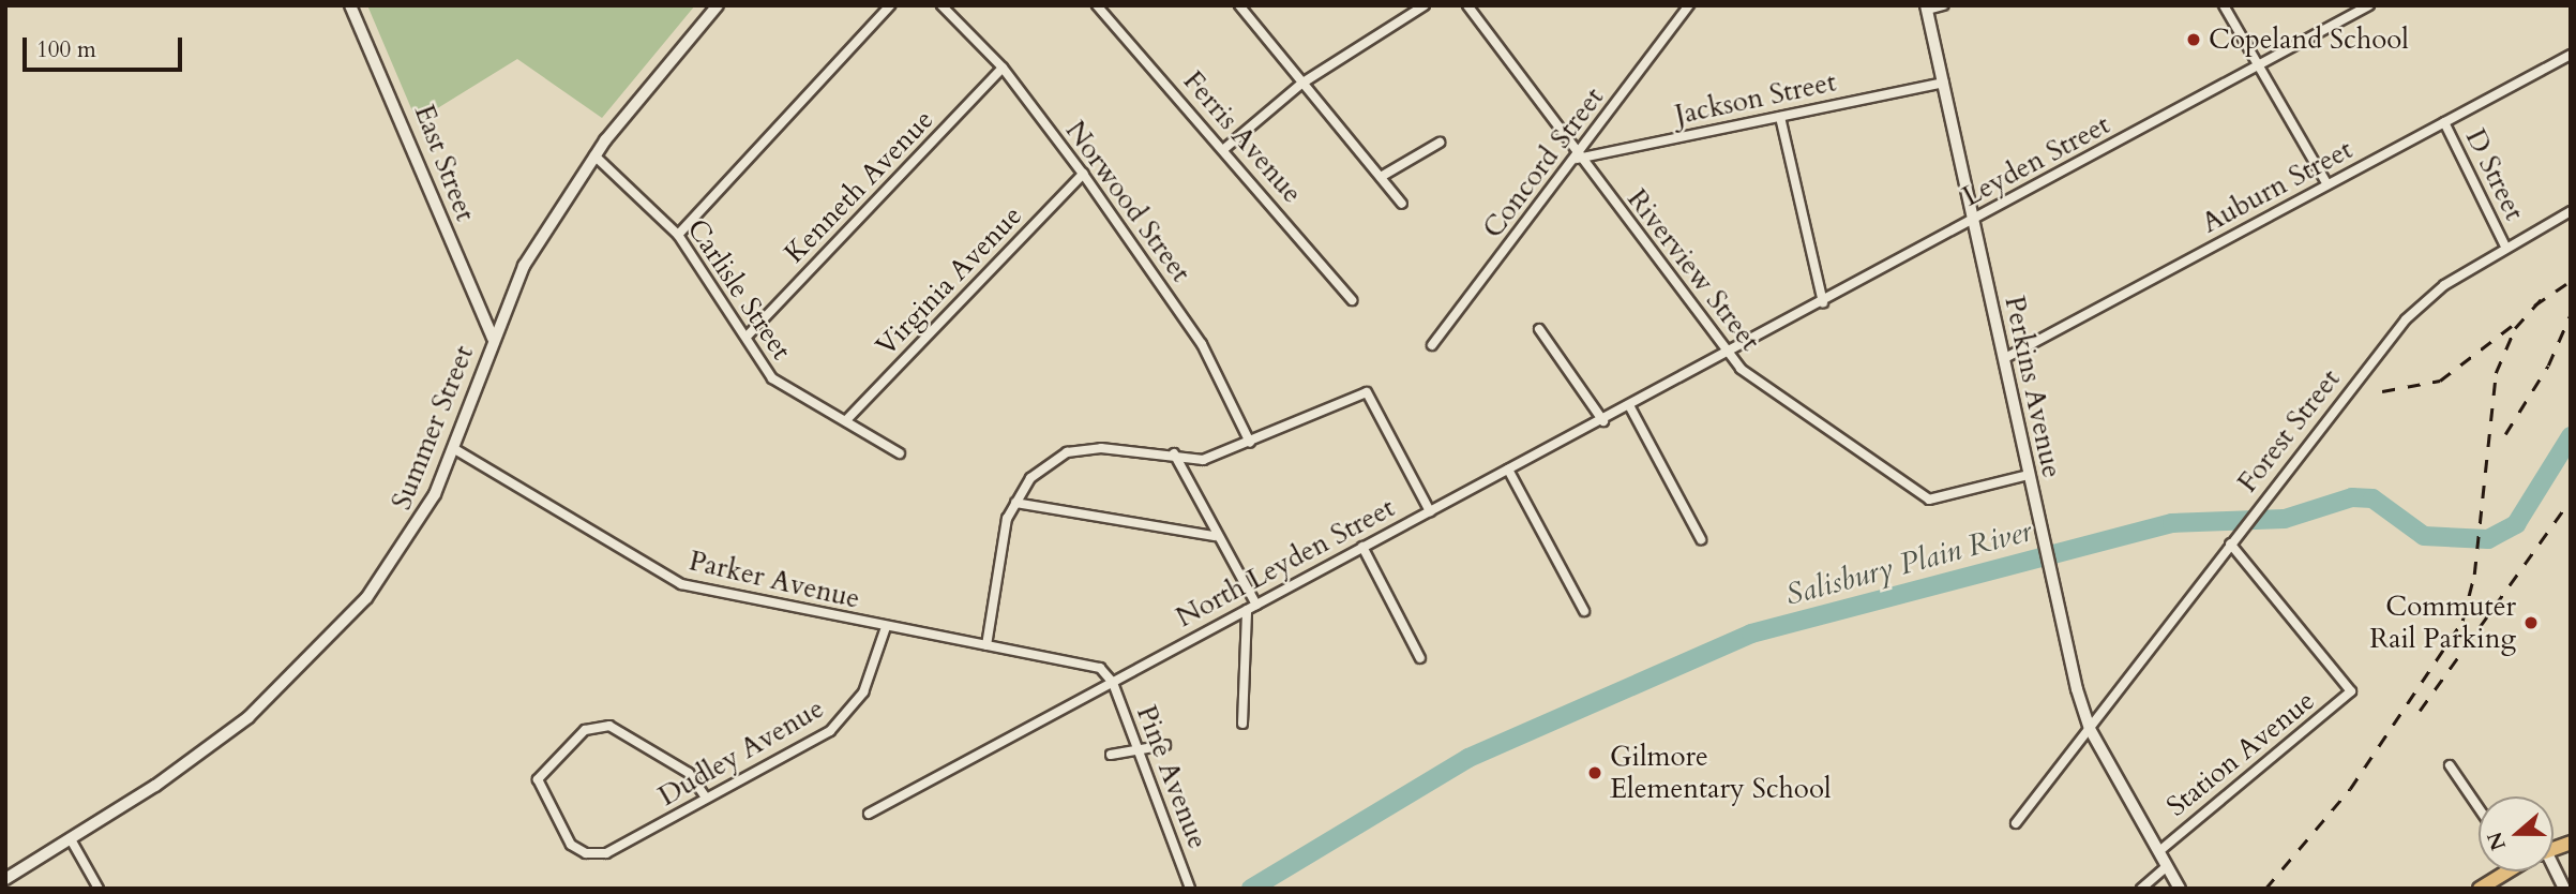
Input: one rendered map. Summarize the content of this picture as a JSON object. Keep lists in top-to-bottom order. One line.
{"streets":{"street":["Jackson Street","Ferris Avenue","Leyden Street","East Street","Concord Street","D Street","Kenneth Avenue","Auburn Street","Norwood Street","Riverview Street","Virginia Avenue","Carlisle Street","Perkins Avenue","Summer Street","Forest Street","North Leyden Street","Parker Avenue","Dudley Avenue","Station Avenue","Pine Avenue"]},"crossings":[["Jackson Street","Concord Street"],["Jackson Street","Riverview Street"],["Jackson Street","Perkins Avenue"],["Leyden Street","Riverview Street"],["Leyden Street","Perkins Avenue"],["Leyden Street","North Leyden Street"],["East Street","Summer Street"],["Concord Street","Riverview Street"],["D Street","Auburn Street"],["D Street","Forest Street"],["Kenneth Avenue","Norwood Street"],["Kenneth Avenue","Carlisle Street"],["Auburn Street","Perkins Avenue"],["Norwood Street","Virginia Avenue"],["Riverview Street","Perkins Avenue"],["Riverview Street","North Leyden Street"],["Virginia Avenue","Carlisle Street"],["Carlisle Street","Summer Street"],["Perkins Avenue","Forest Street"],["Perkins Avenue","Station Avenue"],["Summer Street","Parker Avenue"],["Forest Street","Station Avenue"],["North Leyden Street","Parker Avenue"],["North Leyden Street","Pine Avenue"],["Parker Avenue","Dudley Avenue"],["Parker Avenue","Pine Avenue"]],"water":["Salisbury Plain River"],"places":["Copeland School","Commuter Rail Parking","Gilmore Elementary School"],"scale_bar":"100 m","north":"left"}
